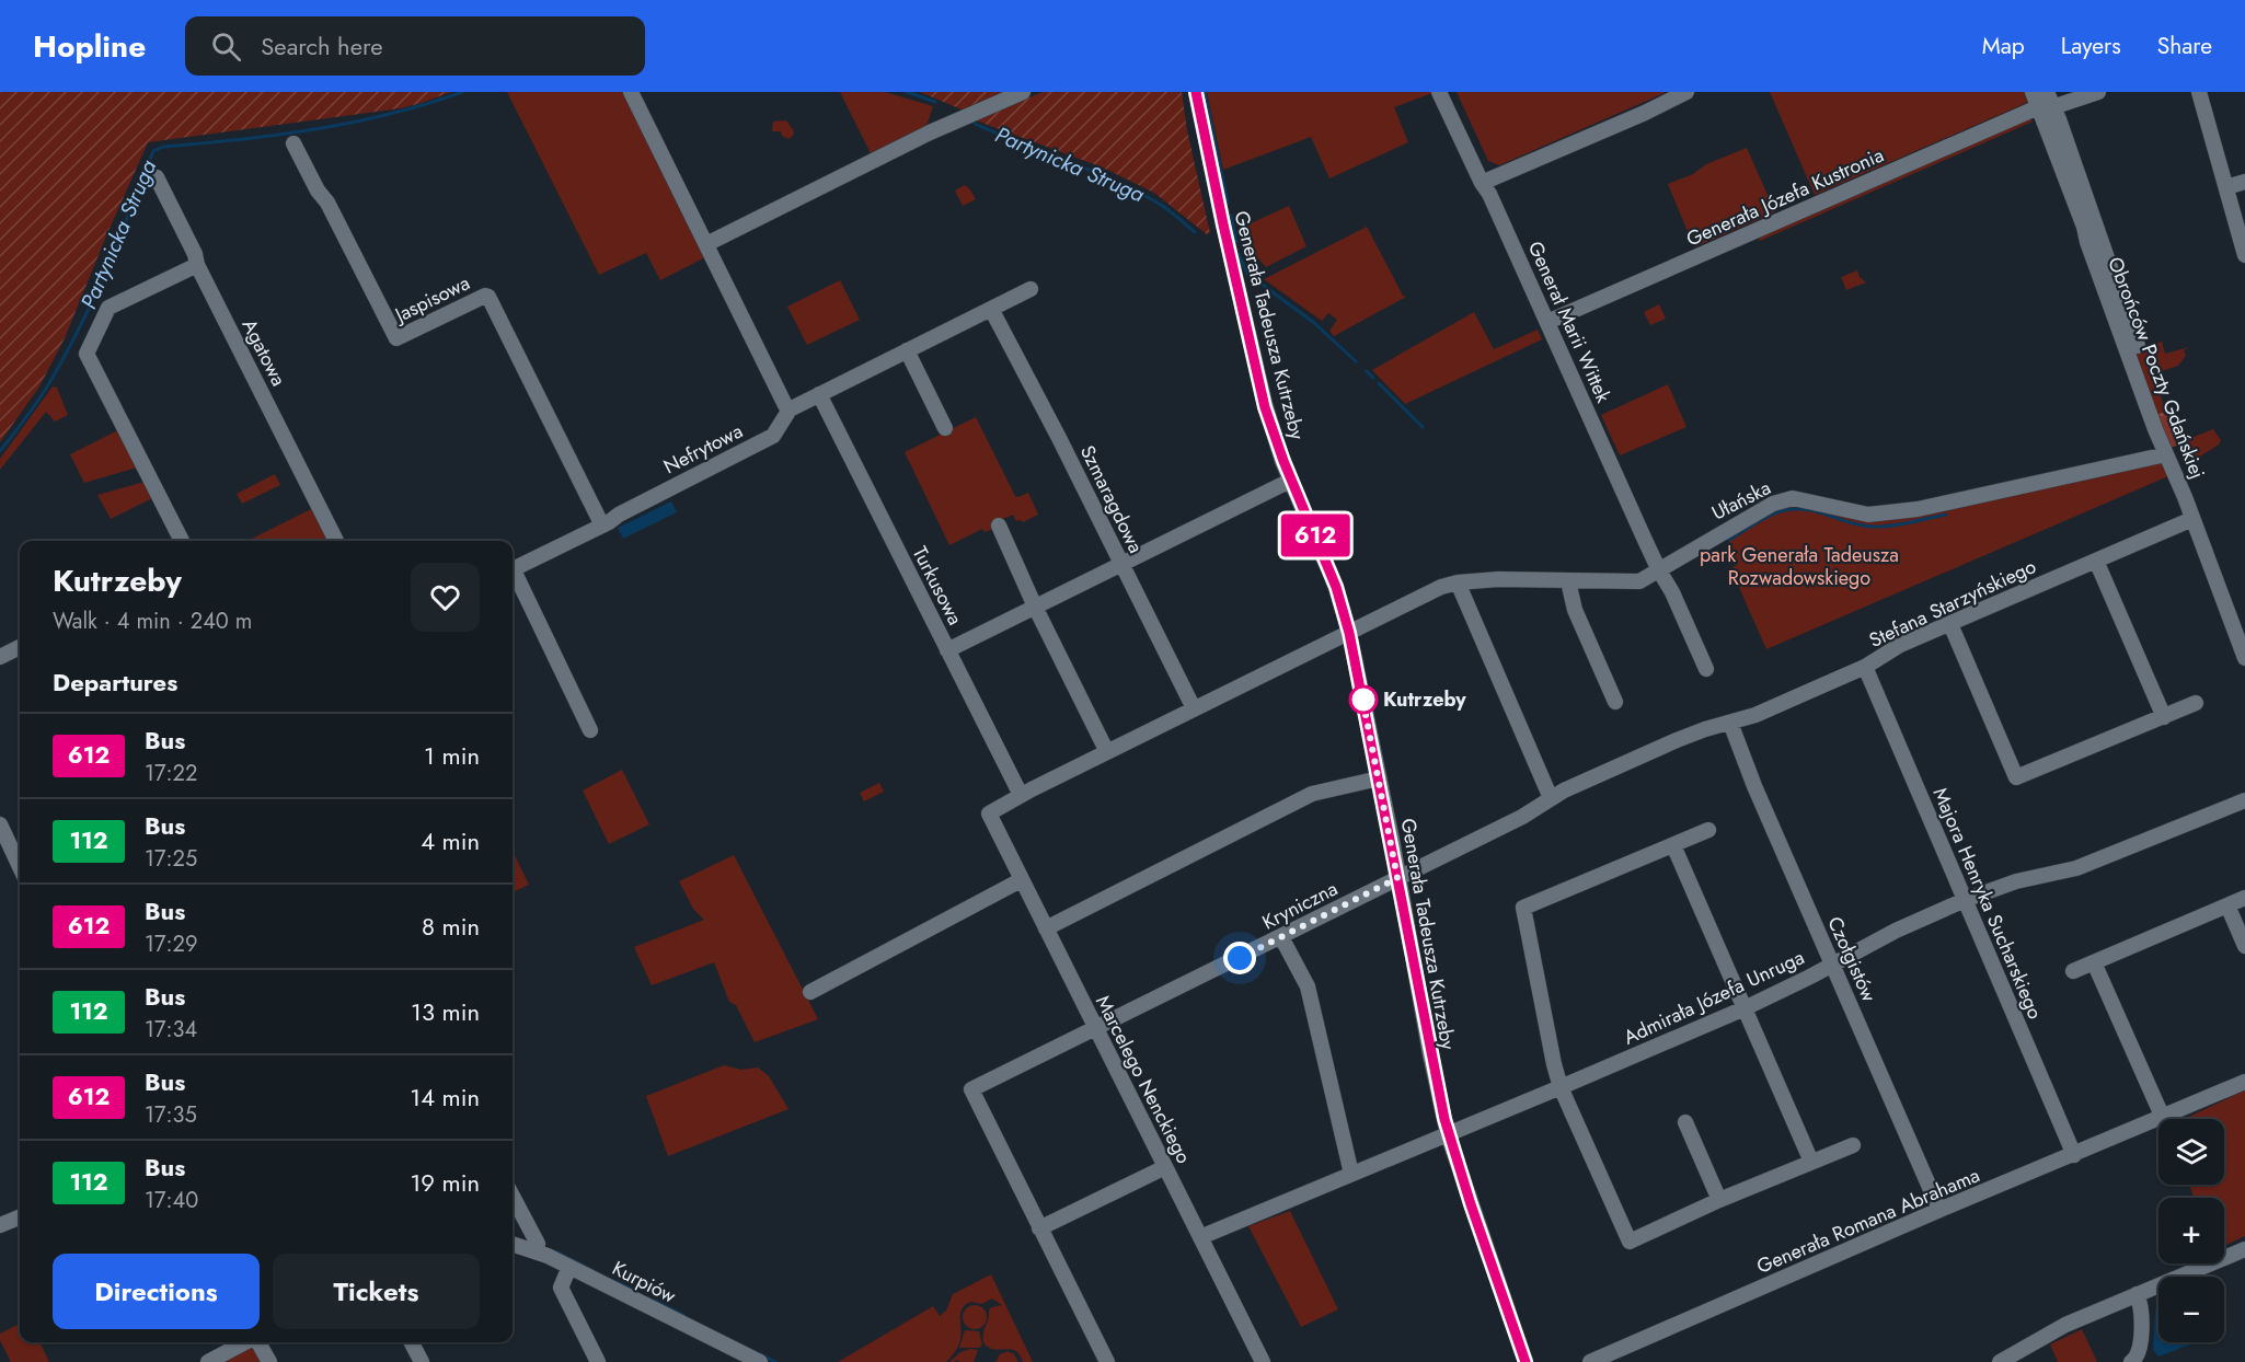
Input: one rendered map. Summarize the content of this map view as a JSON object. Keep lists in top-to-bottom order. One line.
{"streets":{"street":["Generała Józefa Kustronia","Jaspisowa","Generał Marii Wittek","Generała Tadeusza Kutrzeby","Agatowa","Obrońców Poczty Gdańskiej","Nefrytowa","Szmaragdowa","Ułańska","Turkusowa","Stefana Starzyńskiego","Majora Henryka Sucharskiego","Kryniczna","Czołgistów","Admirała Józefa Unruga","Marcelego Nenckiego","Generała Romana Abrahama","Kurpiów"]},"crossings":[["Generała Józefa Kustronia","Generał Marii Wittek"],["Generała Józefa Kustronia","Obrońców Poczty Gdańskiej"],["Jaspisowa","Nefrytowa"],["Generał Marii Wittek","Ułańska"],["Generała Tadeusza Kutrzeby","Ułańska"],["Generała Tadeusza Kutrzeby","Kryniczna"],["Generała Tadeusza Kutrzeby","Admirała Józefa Unruga"],["Obrońców Poczty Gdańskiej","Ułańska"],["Obrońców Poczty Gdańskiej","Stefana Starzyńskiego"],["Nefrytowa","Szmaragdowa"],["Nefrytowa","Turkusowa"],["Szmaragdowa","Ułańska"],["Ułańska","Turkusowa"],["Ułańska","Marcelego Nenckiego"],["Stefana Starzyńskiego","Majora Henryka Sucharskiego"],["Stefana Starzyńskiego","Kryniczna"],["Stefana Starzyńskiego","Czołgistów"],["Majora Henryka Sucharskiego","Admirała Józefa Unruga"],["Majora Henryka Sucharskiego","Generała Romana Abrahama"],["Kryniczna","Marcelego Nenckiego"],["Czołgistów","Admirała Józefa Unruga"],["Czołgistów","Generała Romana Abrahama"],["Admirała Józefa Unruga","Marcelego Nenckiego"]],"water":["Partynicka Struga"],"parks":["park Generała Tadeusza Rozwadowskiego"],"places":["Kutrzeby"],"lines":["bus line 612"],"page":{"header":"Hopline","search":"Search here","nav":["Map","Layers","Share"],"on_map":"612","heading":[["Kutrzeby","Walk · 4 min · 240 m"],"Departures"],"list":[{"mark":"612","name":"Bus","note":"17:22","value":"1 min"},{"mark":"112","name":"Bus","note":"17:25","value":"4 min"},{"mark":"612","name":"Bus","note":"17:29","value":"8 min"},{"mark":"112","name":"Bus","note":"17:34","value":"13 min"},{"mark":"612","name":"Bus","note":"17:35","value":"14 min"},{"mark":"112","name":"Bus","note":"17:40","value":"19 min"}],"map_buttons":["+","−"],"buttons":["Directions","Tickets"]}}
